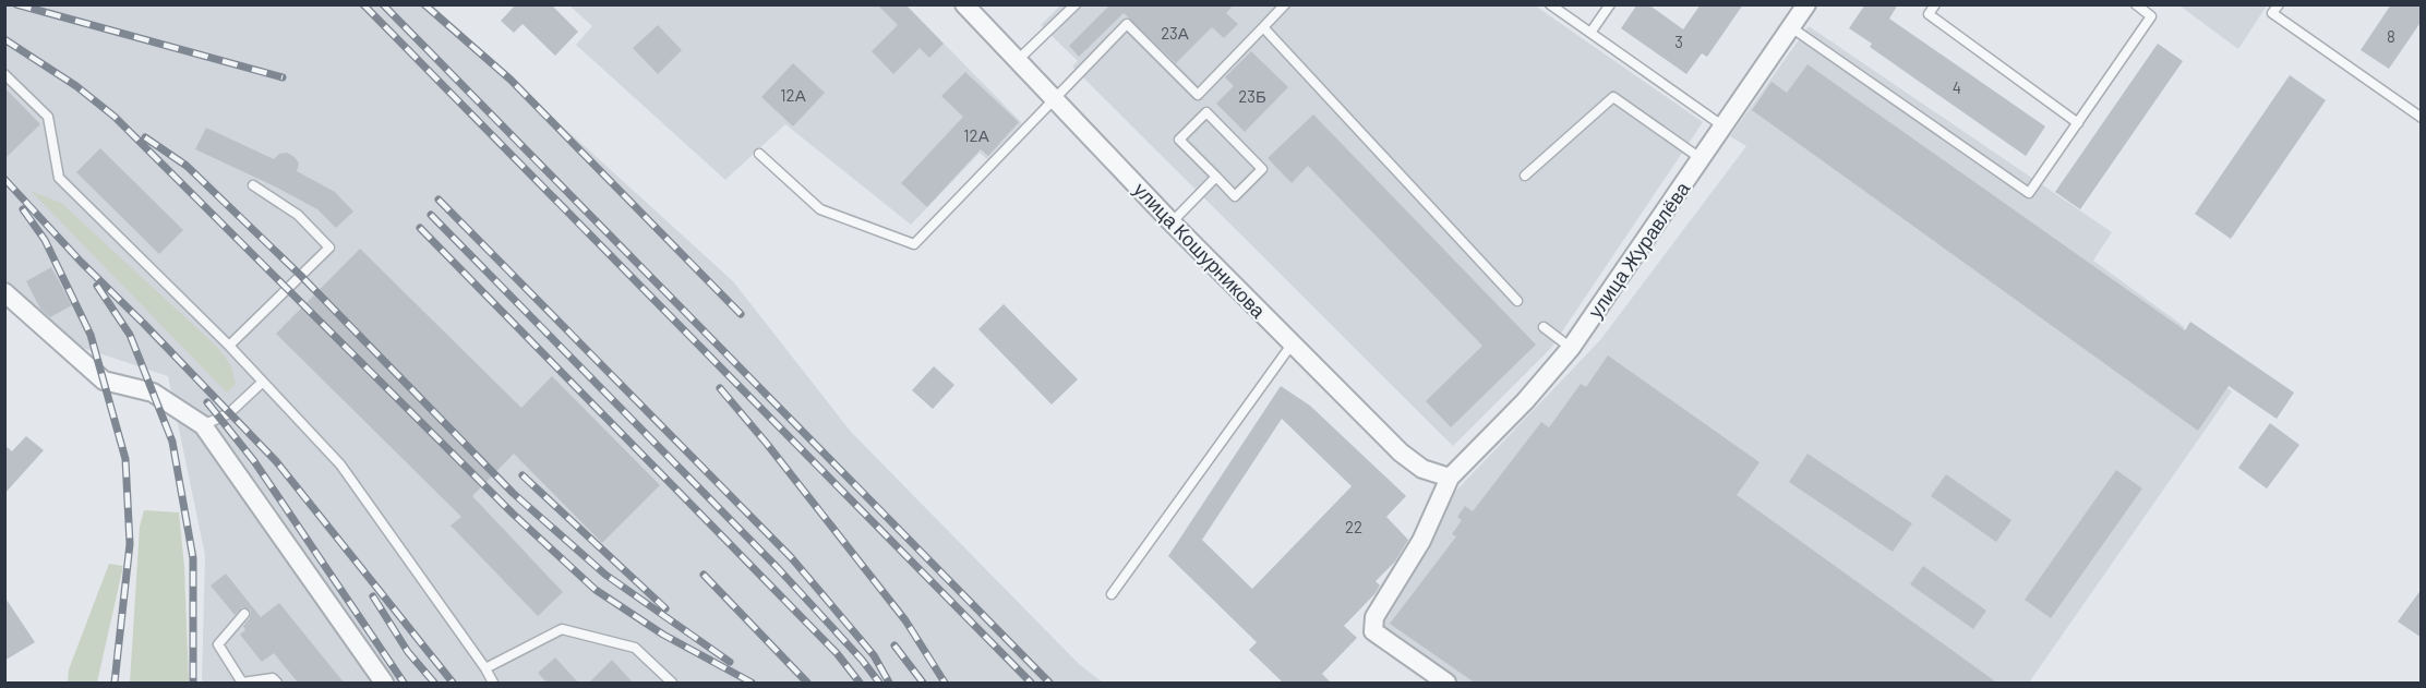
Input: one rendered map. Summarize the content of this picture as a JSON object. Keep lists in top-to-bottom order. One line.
{"streets":{"street":["улица Кошурникова","улица Журавлёва"]},"crossings":[["улица Кошурникова","улица Журавлёва"]],"house_numbers":["23А","8","3","4","12А","23Б","12А","22"]}
